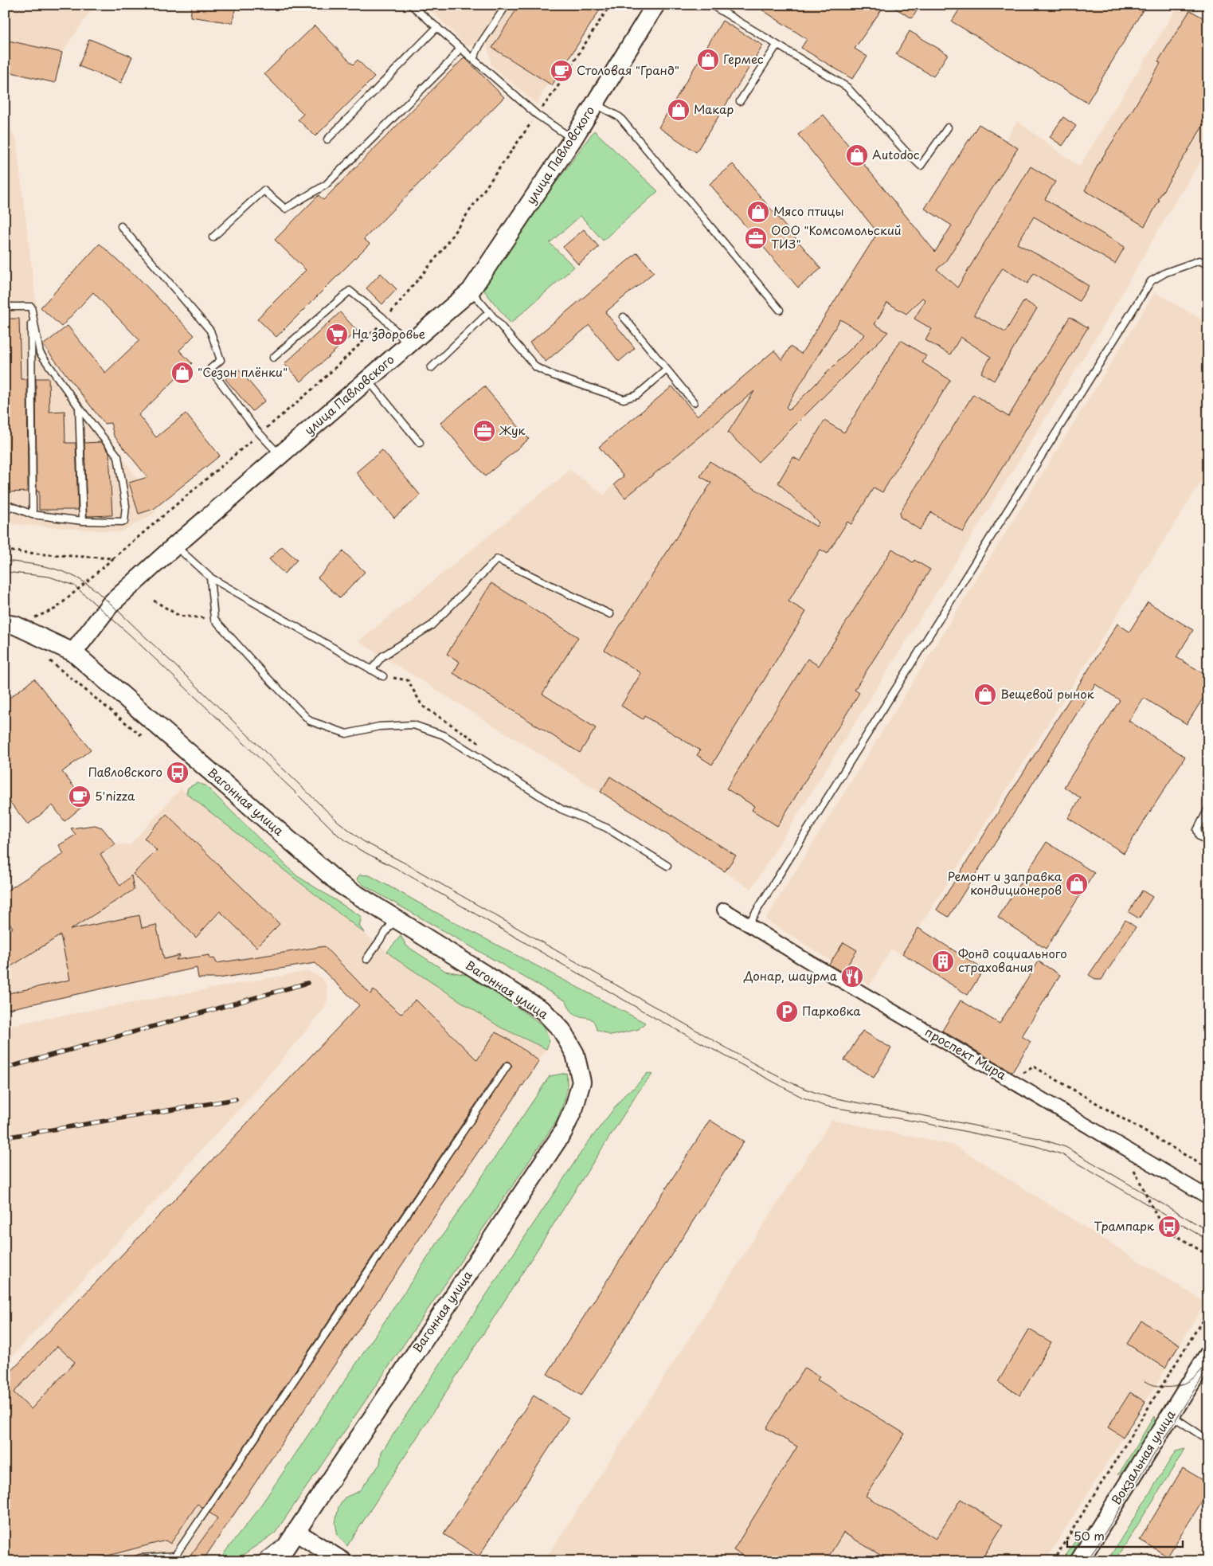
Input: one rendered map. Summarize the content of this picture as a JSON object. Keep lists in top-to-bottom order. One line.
{"streets":{"street":["улица Павловского","Вагонная улица","проспект Мира","Вокзальная улица"]},"crossings":[["улица Павловского","Вагонная улица"]],"places":{"shop":["Гермес","Макар","Autodoc","Мясо птицы","\"Сезон плёнки\"","Вещевой рынок","Ремонт и заправка кондиционеров"],"cafe":["Столовая \"Гранд\"","5'nizza"],"office":["ООО \"Комсомольский ТИЗ\"","Жук"],"supermarket":["На здоровье"],"bus stop":["Павловского","Трампарк"],"building":["Фонд социального страхования"],"restaurant":["Донар, шаурма"],"parking":["Парковка"]},"scale_bar":"50 m"}
